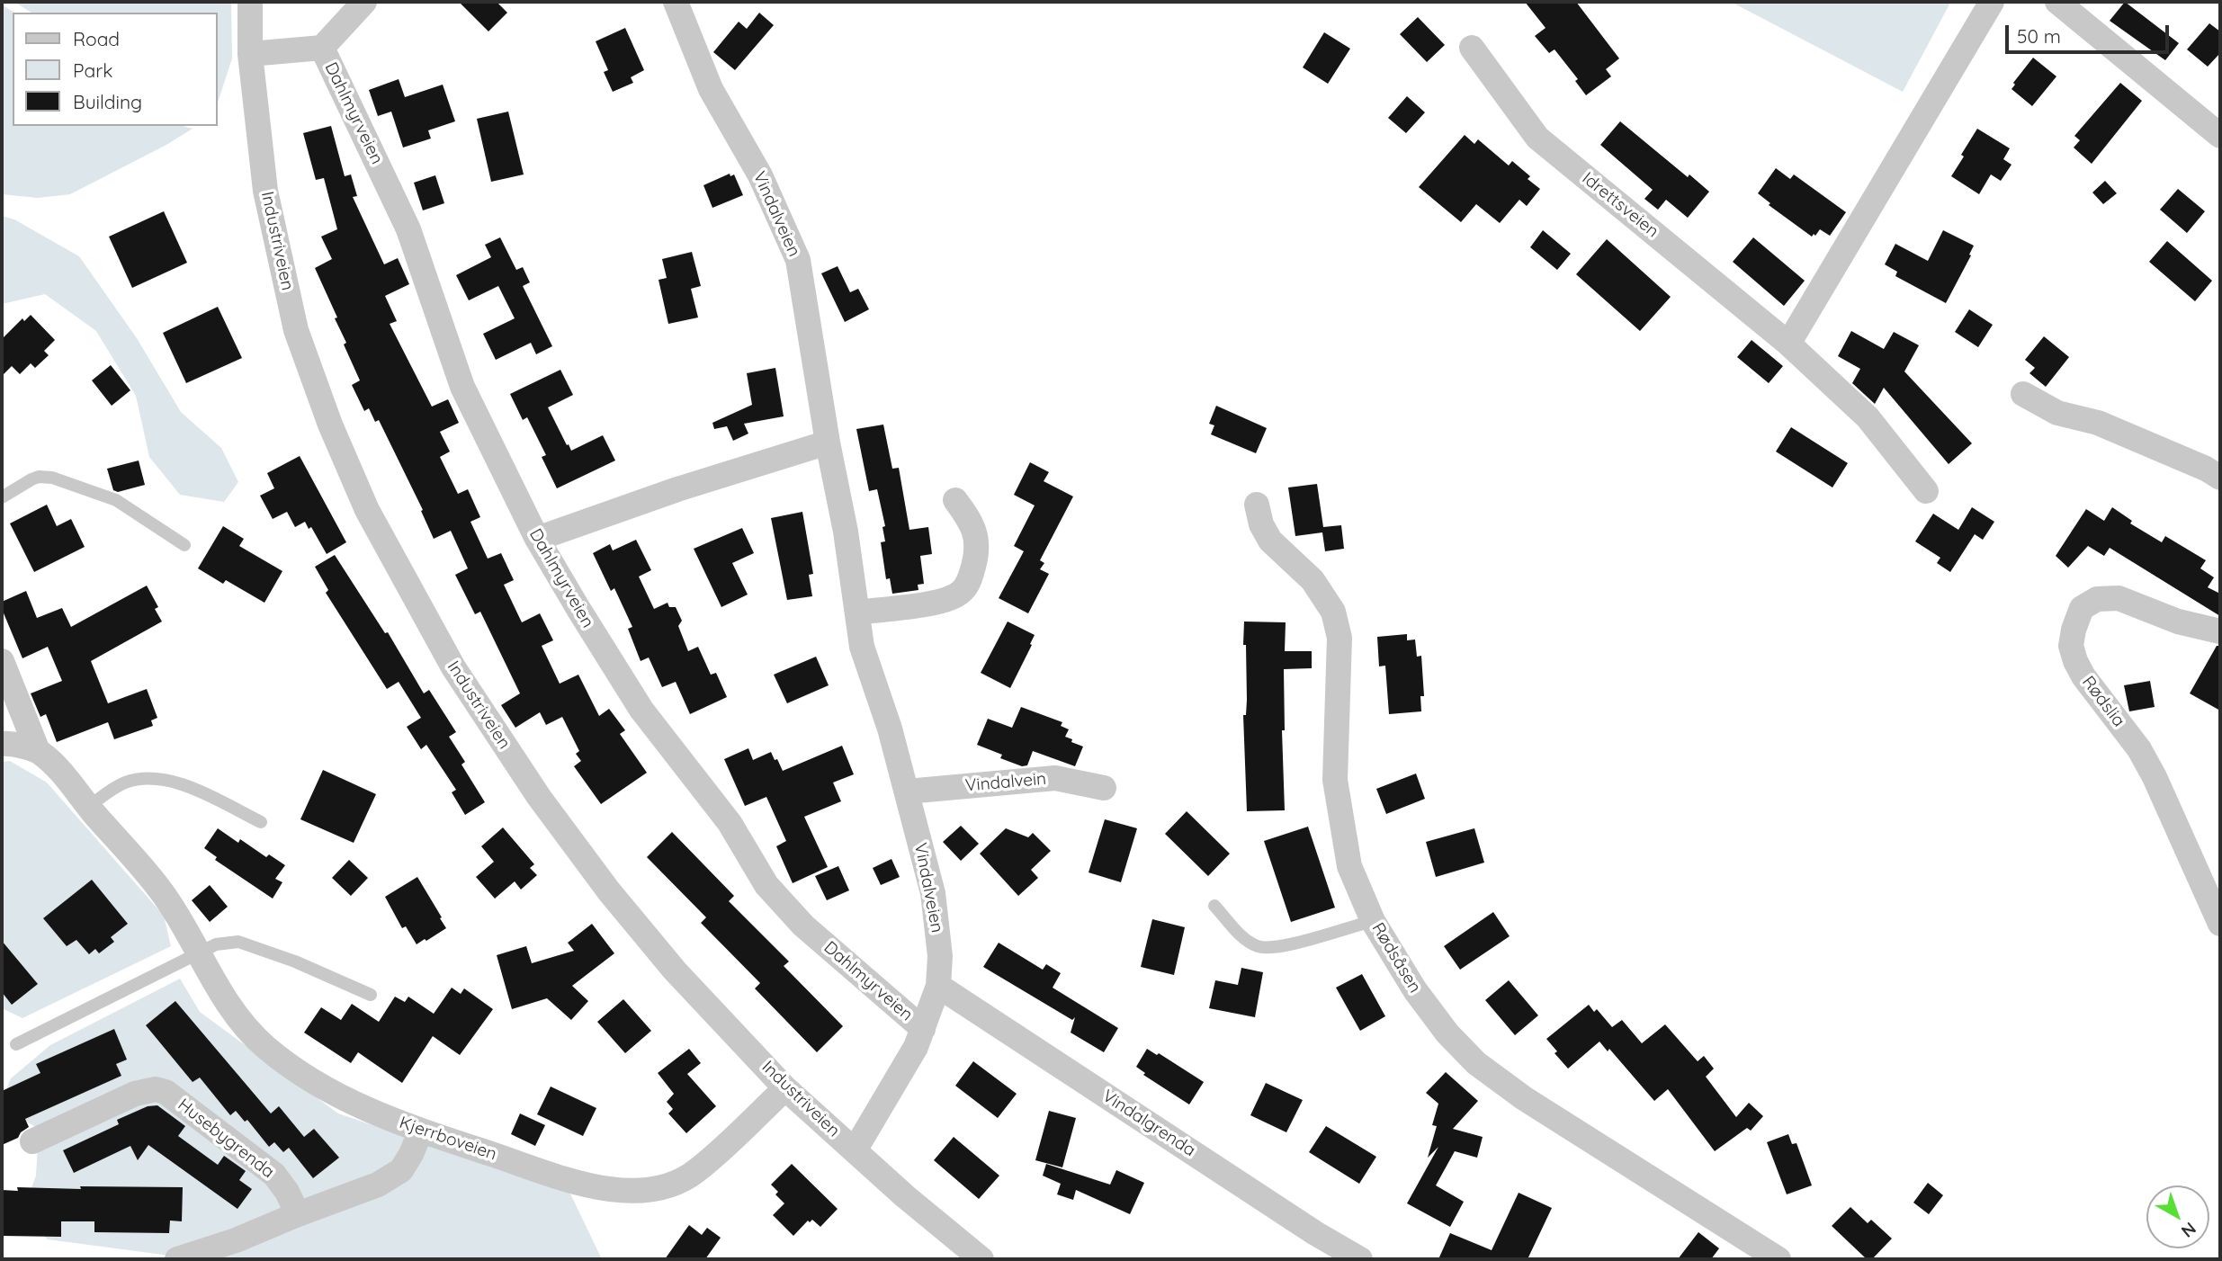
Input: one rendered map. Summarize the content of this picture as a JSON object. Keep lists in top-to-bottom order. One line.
{"streets":{"street":["Dahlmyrveien","Idrettsveien","Vindalveien","Industriveien","Rødslia","Vindalvein","Rødsåsen","Vindalgrenda","Husebygrenda","Kjerrboveien"]},"crossings":[["Dahlmyrveien","Vindalveien"],["Vindalveien","Industriveien"],["Vindalveien","Vindalvein"],["Vindalveien","Vindalgrenda"],["Industriveien","Kjerrboveien"]],"legend":["Road","Park","Building"],"scale_bar":"50 m","north":"bottom right"}
